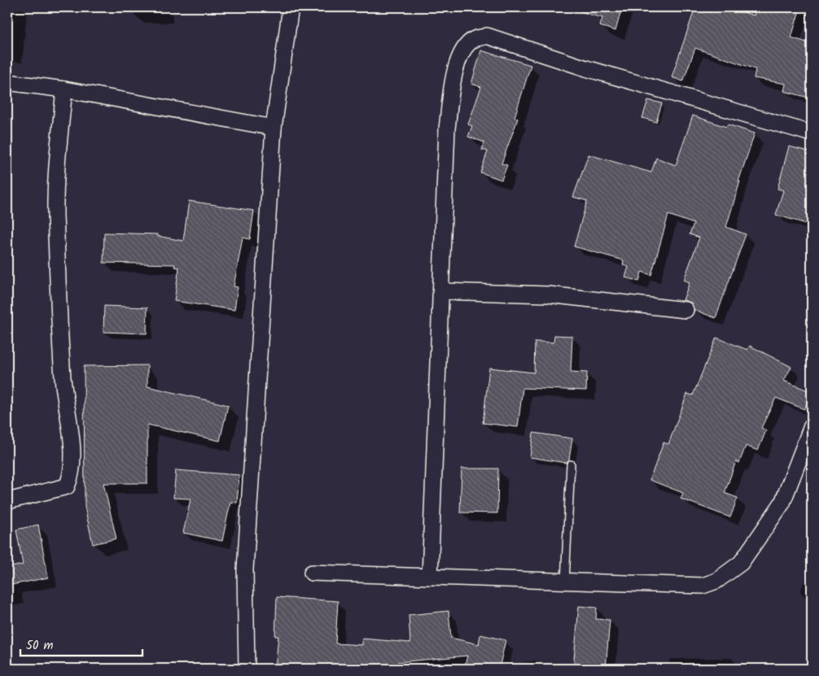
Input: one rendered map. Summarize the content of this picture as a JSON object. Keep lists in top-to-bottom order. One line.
{"scale_bar":"50 m"}
